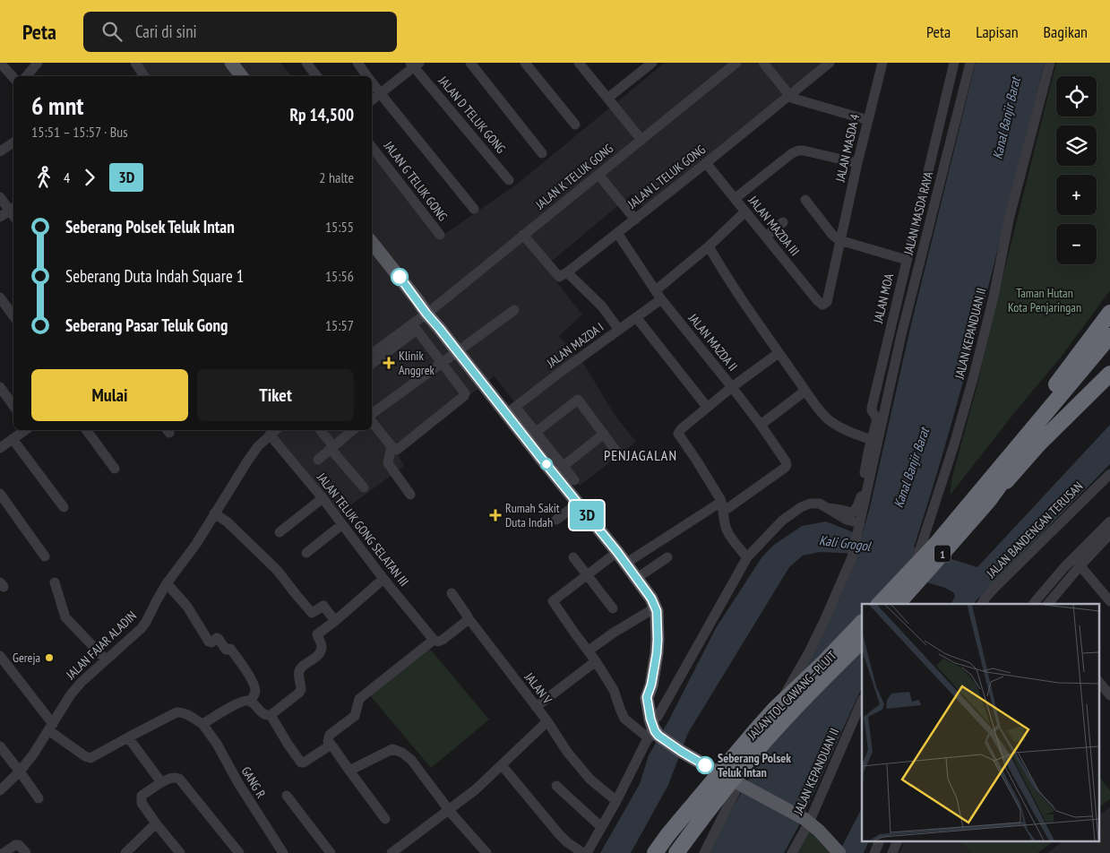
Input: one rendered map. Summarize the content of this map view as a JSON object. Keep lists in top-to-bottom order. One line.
{"streets":{"highway":["1","JALAN TOL CAWANG–PLUIT"],"street":["JALAN D TELUK GONG","JALAN MASDA 4","JALAN K TELUK GONG","JALAN L TELUK GONG","JALAN G TELUK GONG","JALAN MASDA RAYA","JALAN MAZDA III","JALAN MOA","JALAN KEPANDUAN II","JALAN MAZDA II","JALAN MAZDA I","JALAN TELUK GONG SELATAN III","JALAN BANDENGAN TERUSAN","JALAN FAJAR ALADIN","JALAN V","GANG R"]},"crossings":[["JALAN MASDA 4","JALAN MAZDA III"],["JALAN L TELUK GONG","JALAN MAZDA III"],["JALAN L TELUK GONG","JALAN MAZDA II"],["JALAN MAZDA III","JALAN MAZDA I"],["JALAN MAZDA II","JALAN MAZDA I"],["JALAN TELUK GONG SELATAN III","JALAN FAJAR ALADIN"]],"districts":["PENJAGALAN"],"water":["Kanal Banjir Barat","Kali Grogol"],"parks":["Taman Hutan Kota Penjaringan"],"places":{"health":["Klinik Anggrek","Rumah Sakit Duta Indah"],"other":["Gereja","Seberang Polsek Teluk Intan"]},"lines":["bus line 3D"],"page":{"header":"Peta","search":"Cari di sini","nav":["Peta","Lapisan","Bagikan"],"on_map":"3D","map_buttons":["+","−"],"heading":["6 mnt","15:51 – 15:57 · Bus","Rp 14,500"],"legs":["4","3D","2 halte"],"list":[{"name":"Seberang Polsek Teluk Intan","value":"15:55"},{"name":"Seberang Duta Indah Square 1","value":"15:56"},{"name":"Seberang Pasar Teluk Gong","value":"15:57"}],"buttons":["Mulai","Tiket"]}}
